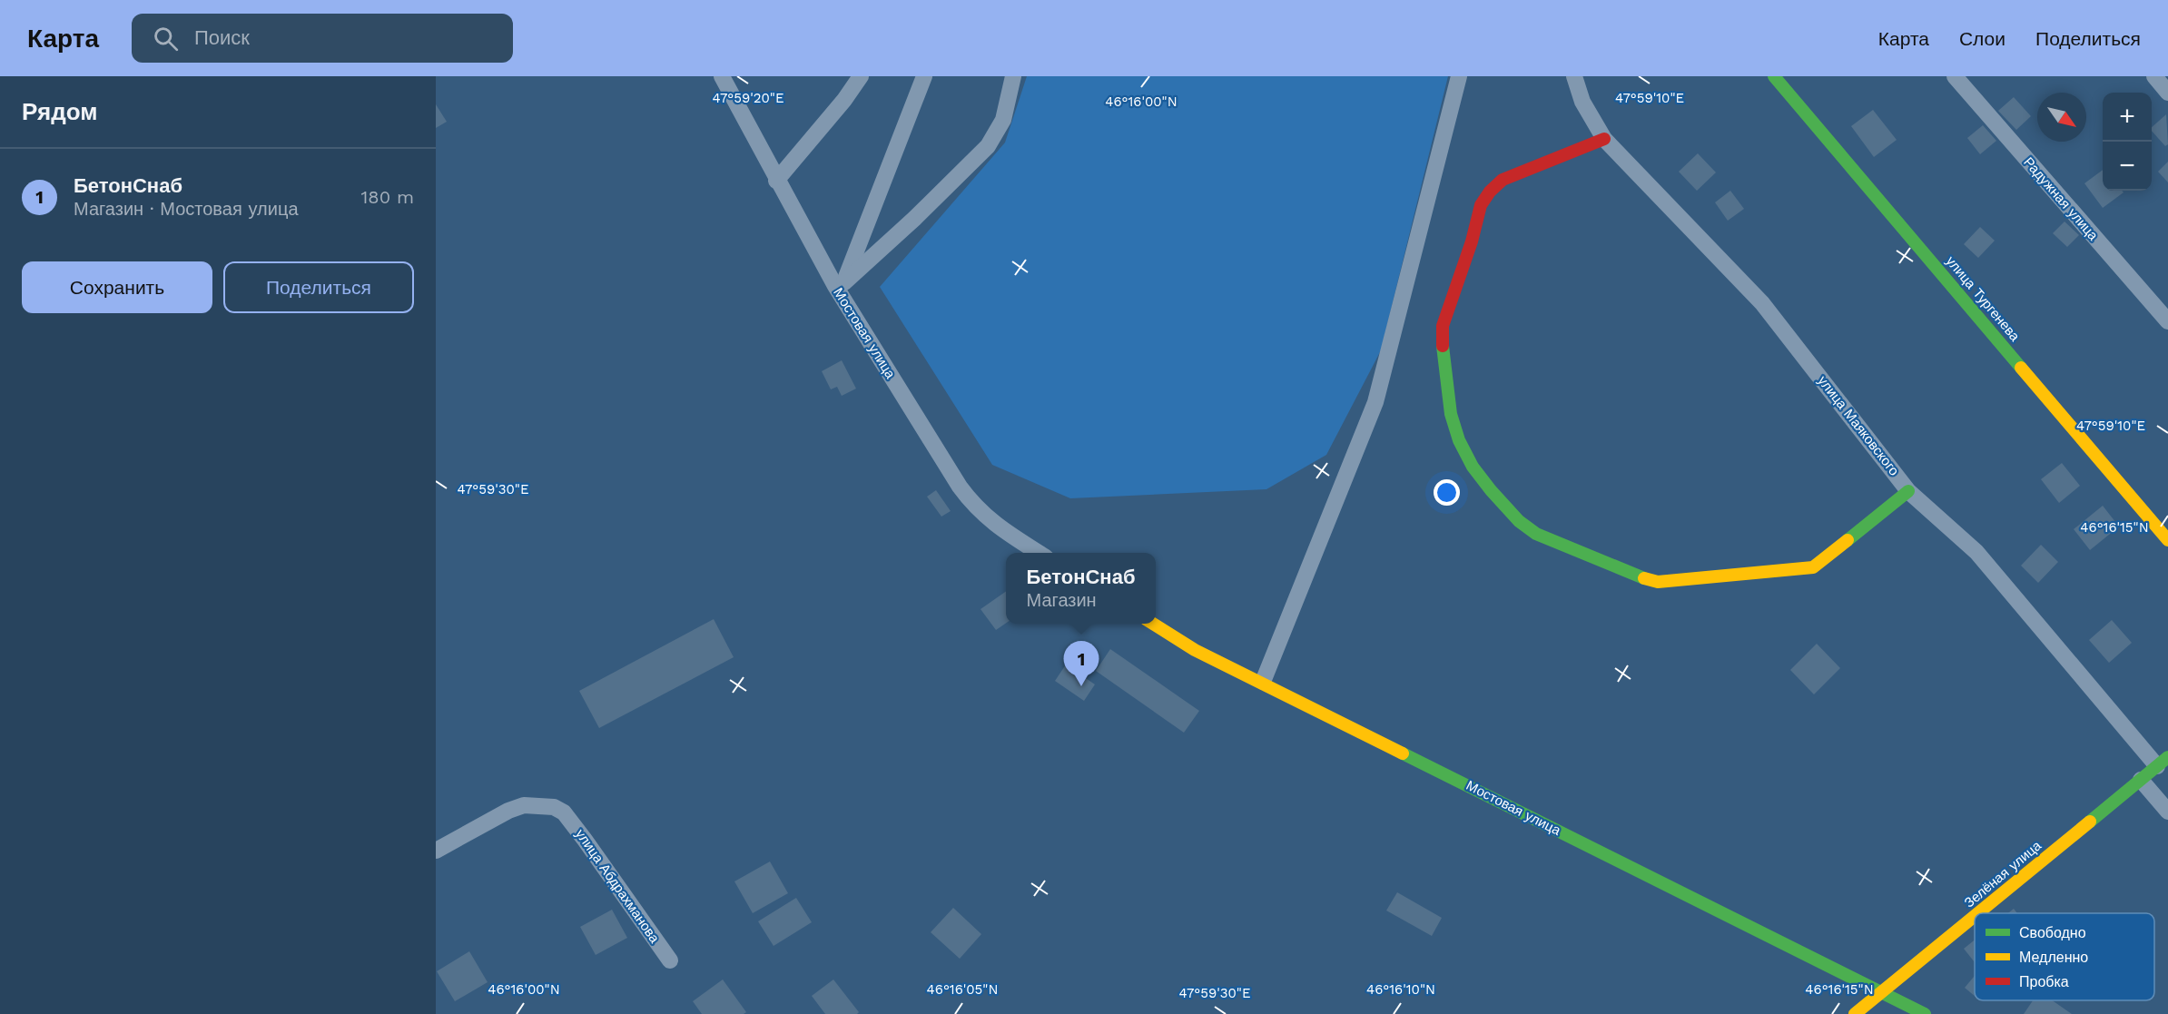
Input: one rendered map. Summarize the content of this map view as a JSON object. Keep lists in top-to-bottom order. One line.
{"streets":{"street":["Радужная улица","улица Тургенева","Мостовая улица","улица Маяковского","Зелёная улица","улица Абдрахманова"]},"crossings":[["Мостовая улица","Зелёная улица"],["улица Маяковского","Зелёная улица"]],"legend":["Свободно","Медленно","Пробка"],"north":"bottom right","page":{"header":"Карта","search":"Поиск","nav":["Карта","Слои","Поделиться"],"heading":"Рядом","map_buttons":["+","−"],"list":[{"mark":"1","name":"БетонСнаб","note":"Магазин · Мостовая улица","value":"180 m"}],"buttons":["Сохранить","Поделиться"],"popup":["БетонСнаб","Магазин"],"pins":"1"},"coordinates":["47°59'20\"E","47°59'10\"E","46°16'00\"N","47°59'30\"E","46°16'15\"N","46°16'05\"N","46°16'10\"N"]}
